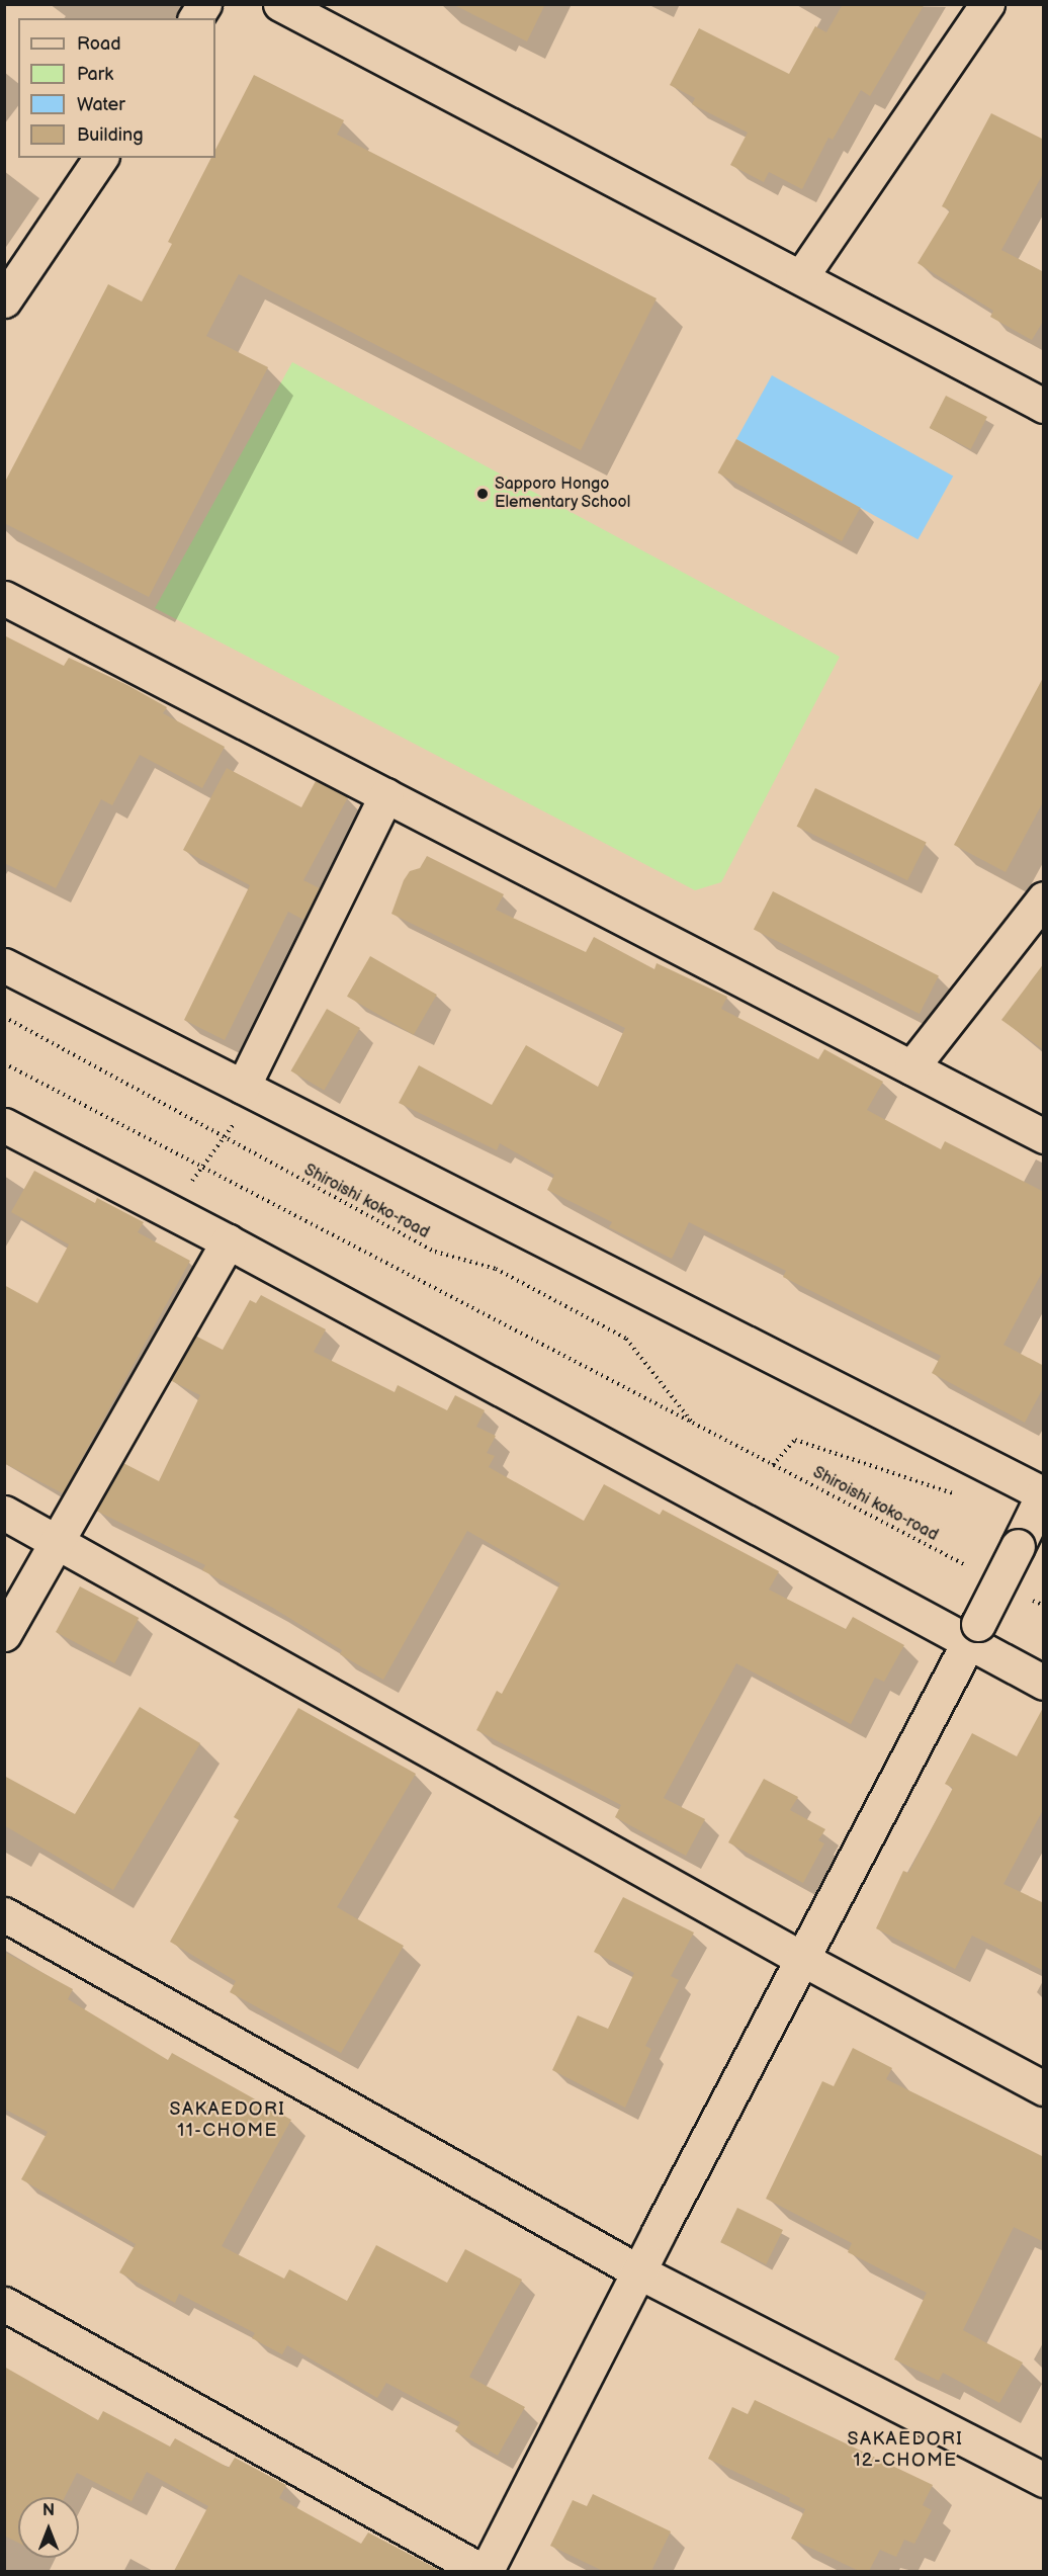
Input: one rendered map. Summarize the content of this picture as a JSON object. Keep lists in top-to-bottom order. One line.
{"streets":{"path":["Shiroishi koko-road"]},"districts":["SAKAEDORI 11-CHOME","SAKAEDORI 12-CHOME"],"places":["Sapporo Hongo Elementary School"],"legend":["Road","Park","Water","Building"],"north":"top"}
